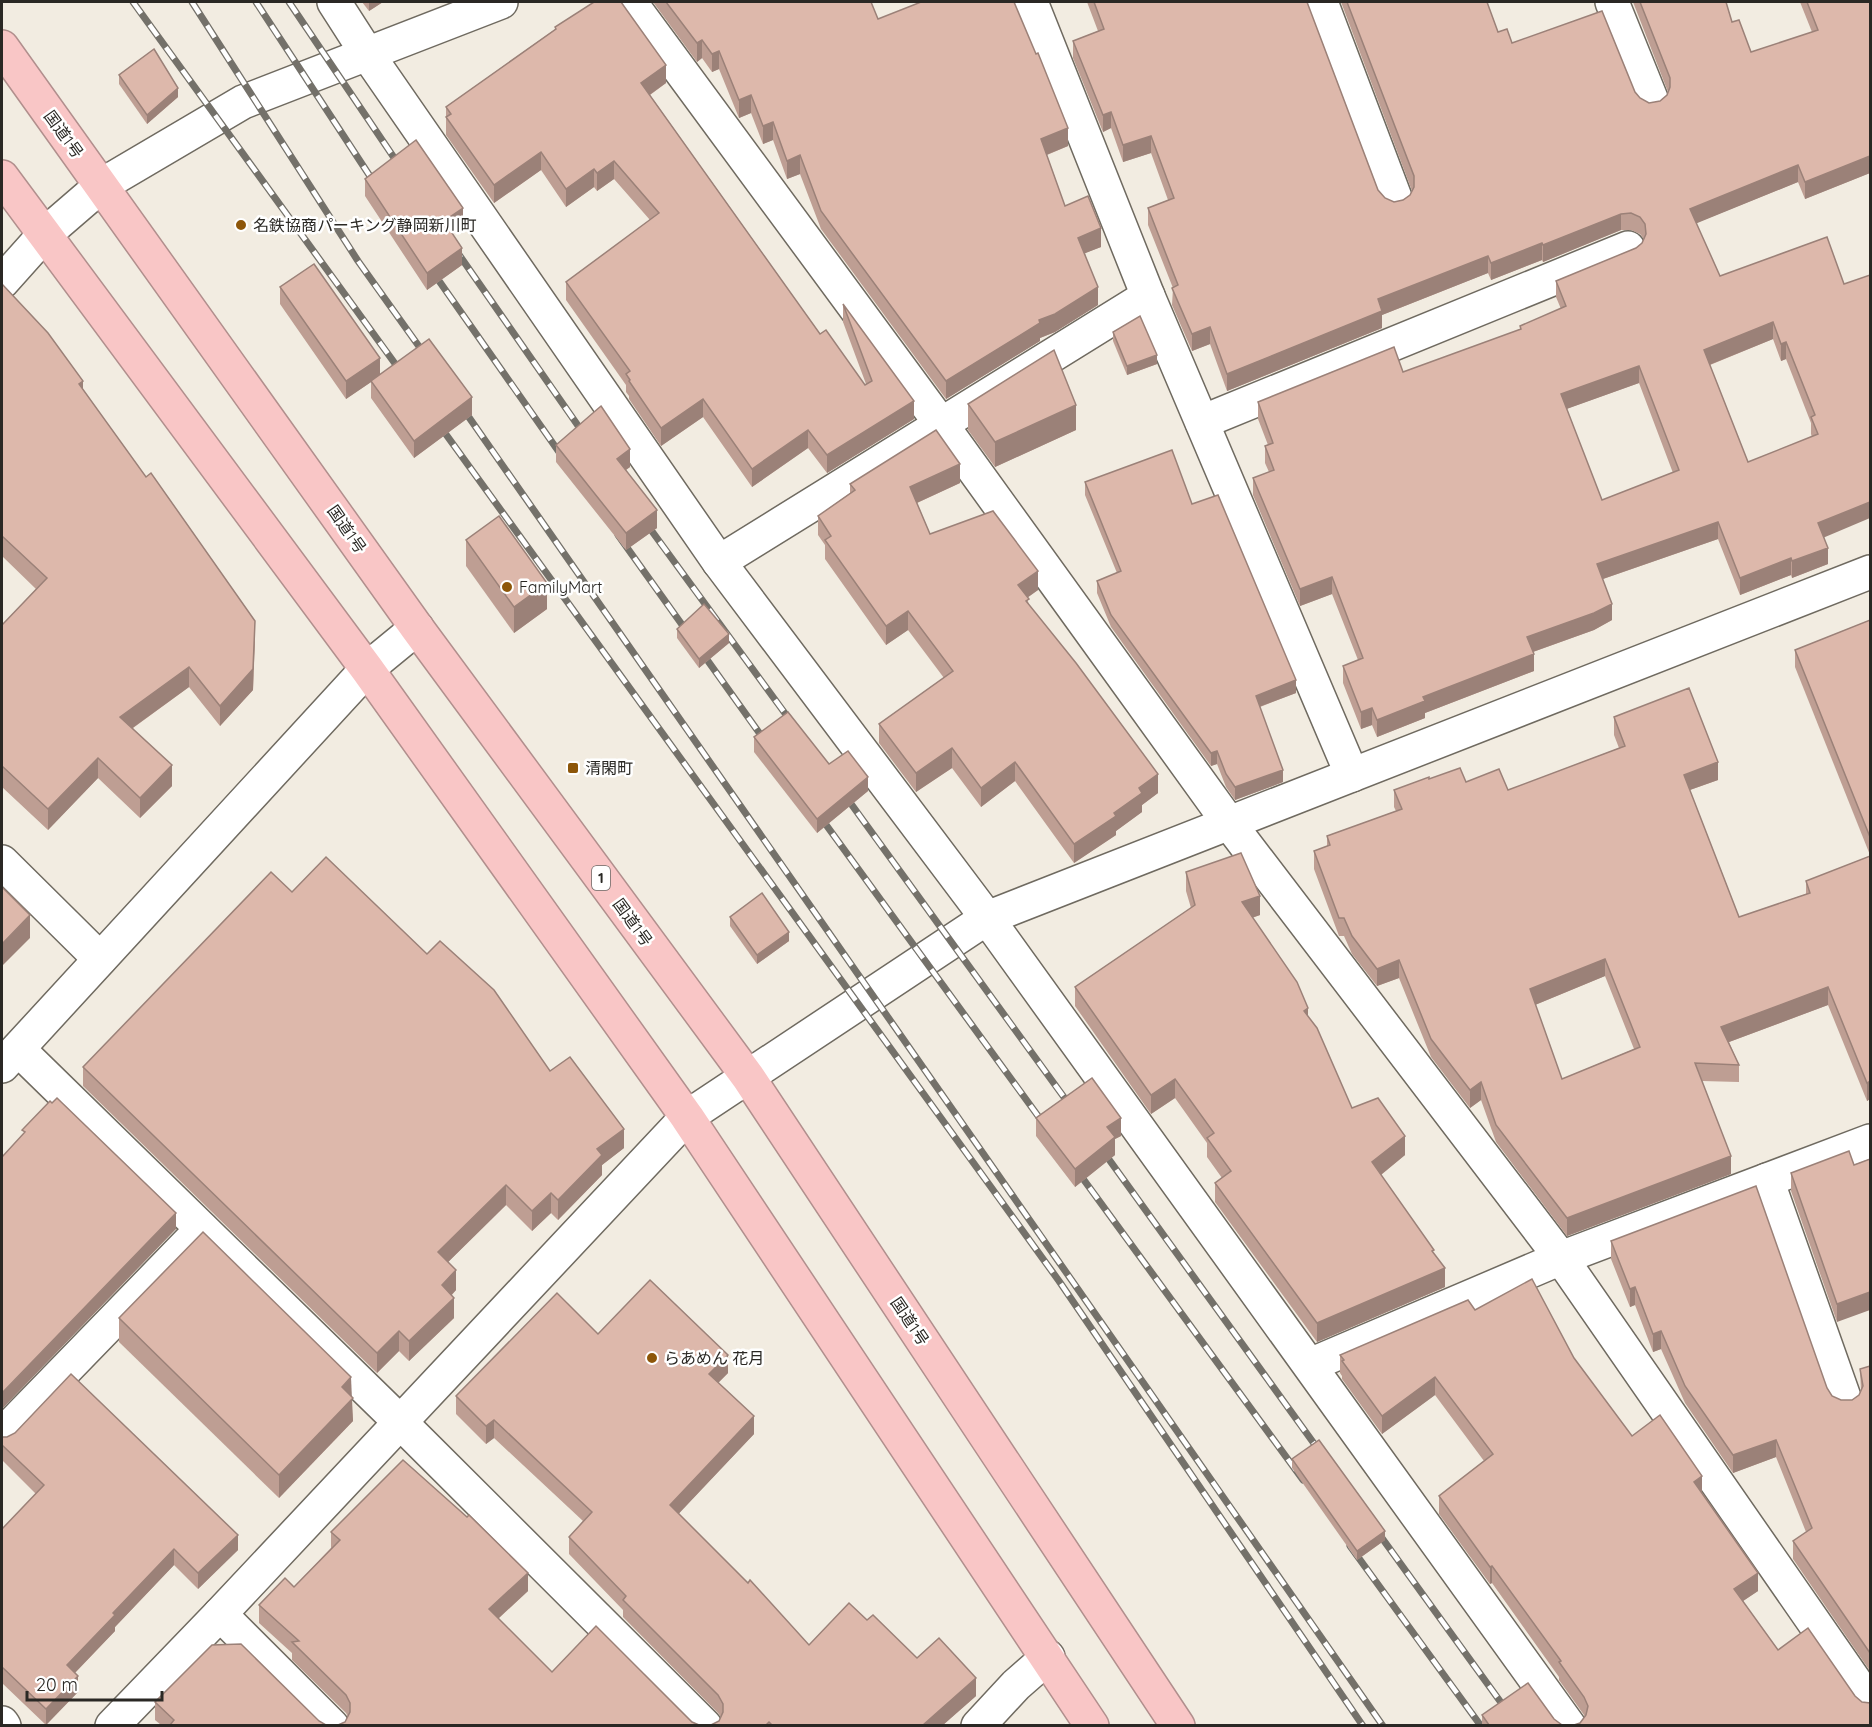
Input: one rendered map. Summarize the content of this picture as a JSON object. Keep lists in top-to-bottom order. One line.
{"streets":{"highway":["国道1号","1"]},"places":{"other":["名鉄協商パーキング静岡新川町","FamilyMart","らあめん 花月"],"transit":["清閑町"]},"scale_bar":"20 m"}
